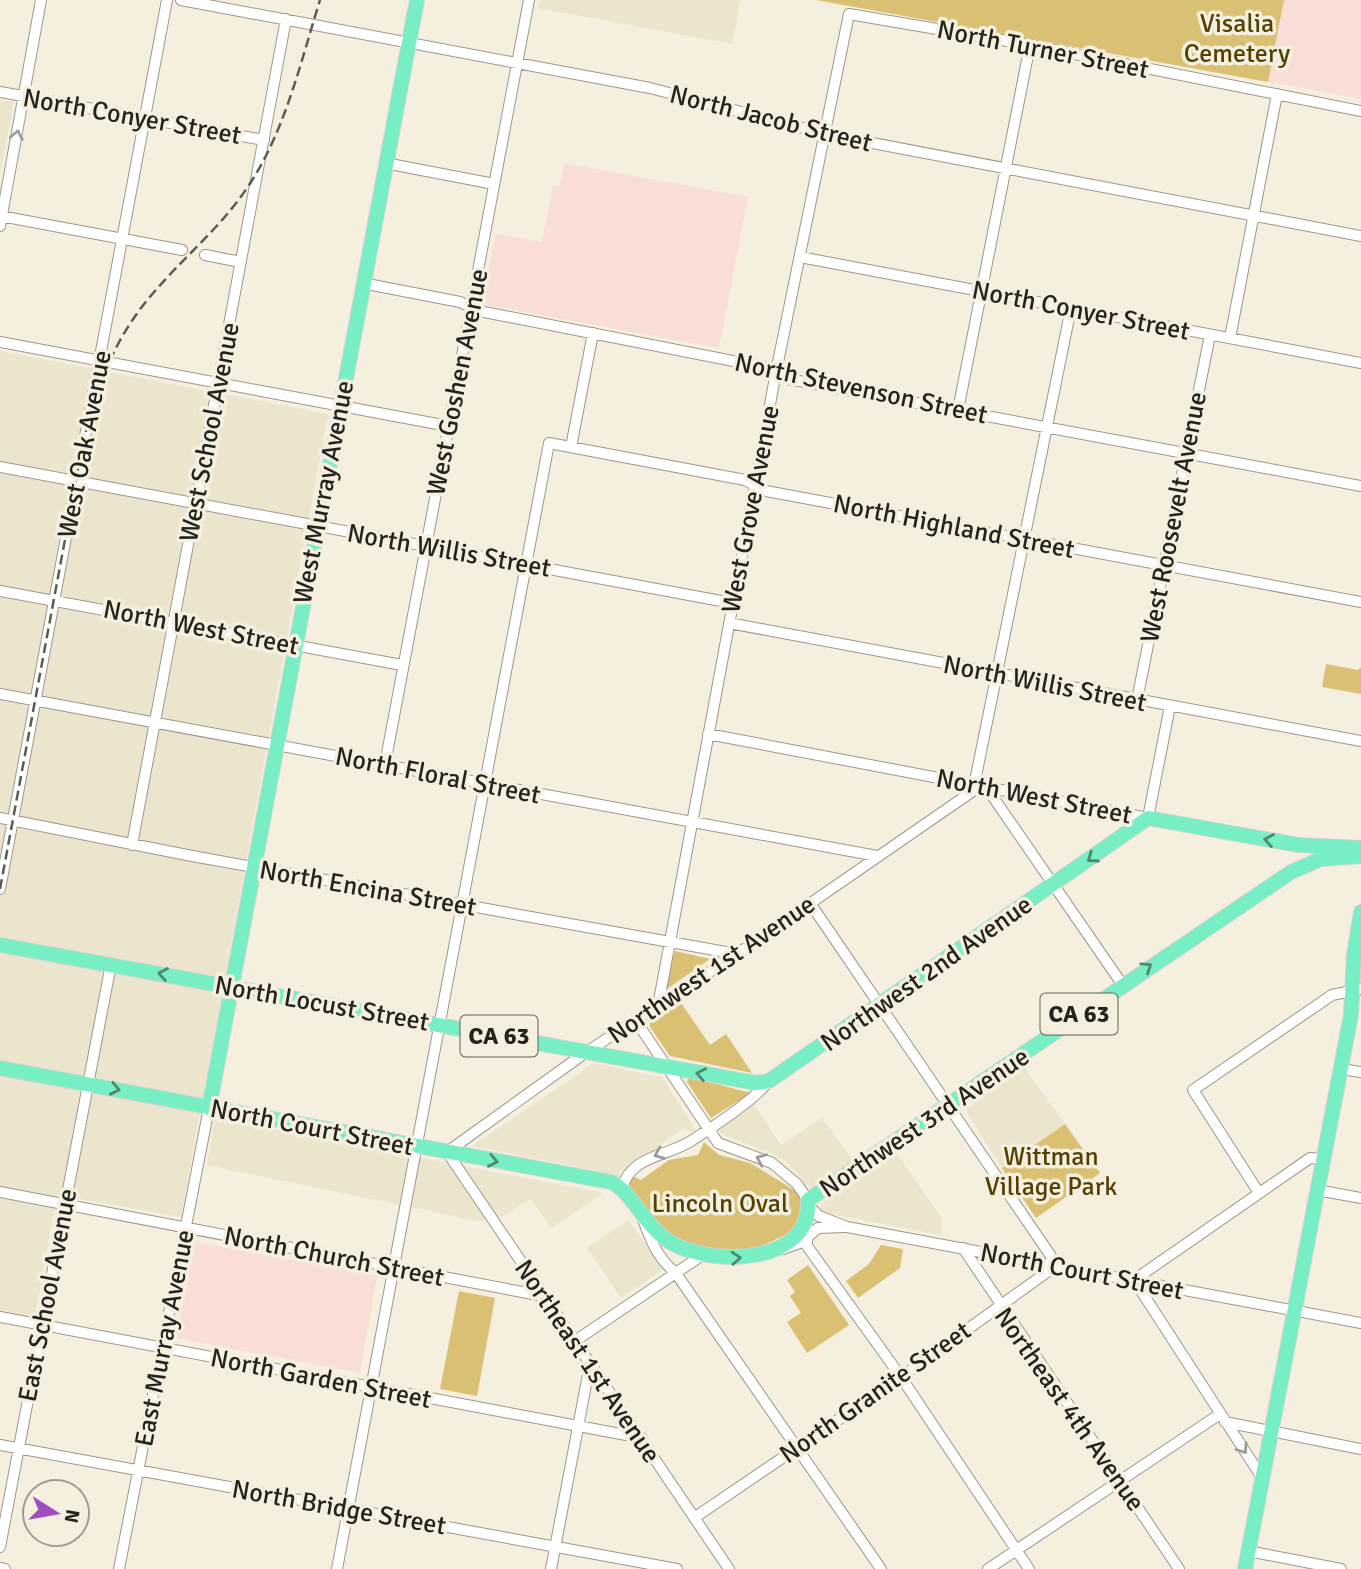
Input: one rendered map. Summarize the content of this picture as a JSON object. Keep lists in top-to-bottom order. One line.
{"streets":{"main road":["West Murray Avenue","North West Street","Northwest 2nd Avenue","North Locust Street","CA 63","Northwest 3rd Avenue","North Court Street"],"street":["North Turner Street","North Conyer Street","North Jacob Street","West Goshen Avenue","North Stevenson Street","West School Avenue","West Oak Avenue","West Grove Avenue","West Roosevelt Avenue","North Highland Street","North Willis Street","North Floral Street","North Encina Street","Northwest 1st Avenue","North Church Street","East School Avenue","East Murray Avenue","Northeast 1st Avenue","North Garden Street","North Granite Street","Northeast 4th Avenue","North Bridge Street"]},"crossings":[["North Turner Street","West Grove Avenue"],["North Conyer Street","West School Avenue"],["North Conyer Street","West Oak Avenue"],["North Conyer Street","West Grove Avenue"],["North Conyer Street","West Roosevelt Avenue"],["North Jacob Street","West Goshen Avenue"],["North Jacob Street","West School Avenue"],["North Jacob Street","West Murray Avenue"],["North Jacob Street","West Grove Avenue"],["West Goshen Avenue","North Stevenson Street"],["West Goshen Avenue","North Willis Street"],["West Goshen Avenue","North West Street"],["West Goshen Avenue","North Floral Street"],["North Stevenson Street","West Murray Avenue"],["North Stevenson Street","West Grove Avenue"],["North Stevenson Street","West Roosevelt Avenue"],["West School Avenue","North Willis Street"],["West School Avenue","North West Street"],["West School Avenue","North Floral Street"],["West School Avenue","North Encina Street"],["West Oak Avenue","North Willis Street"],["West Oak Avenue","North West Street"],["West Oak Avenue","North Floral Street"],["West Oak Avenue","North Encina Street"],["West Murray Avenue","North Willis Street"],["West Murray Avenue","North West Street"],["West Murray Avenue","North Floral Street"],["West Murray Avenue","North Encina Street"],["West Murray Avenue","North Locust Street"],["West Murray Avenue","North Court Street"],["West Murray Avenue","East Murray Avenue"],["West Grove Avenue","North Highland Street"],["West Grove Avenue","North Willis Street"],["West Grove Avenue","North West Street"],["West Grove Avenue","North Floral Street"],["West Grove Avenue","North Encina Street"],["West Grove Avenue","Northwest 1st Avenue"],["West Roosevelt Avenue","North Highland Street"],["West Roosevelt Avenue","North Willis Street"],["North Highland Street","North Willis Street"],["North West Street","Northwest 1st Avenue"],["North West Street","Northwest 2nd Avenue"],["North Floral Street","Northwest 1st Avenue"],["North Encina Street","Northwest 1st Avenue"],["Northwest 1st Avenue","North Locust Street"],["Northwest 1st Avenue","North Court Street"],["Northwest 1st Avenue","Northeast 1st Avenue"],["Northwest 2nd Avenue","North Locust Street"],["CA 63","Northwest 3rd Avenue"],["CA 63","North Court Street"],["Northwest 3rd Avenue","North Court Street"],["North Court Street","East School Avenue"],["North Court Street","East Murray Avenue"],["North Court Street","Northeast 1st Avenue"],["North Court Street","North Granite Street"],["North Court Street","Northeast 4th Avenue"],["North Church Street","East School Avenue"],["North Church Street","East Murray Avenue"],["North Church Street","Northeast 1st Avenue"],["East School Avenue","North Garden Street"],["East School Avenue","North Bridge Street"],["East Murray Avenue","North Garden Street"],["East Murray Avenue","North Bridge Street"],["Northeast 1st Avenue","North Garden Street"],["Northeast 1st Avenue","North Granite Street"],["North Granite Street","Northeast 4th Avenue"]],"parks":["Visalia Cemetery","Wittman Village Park","Lincoln Oval"],"north":"right"}
